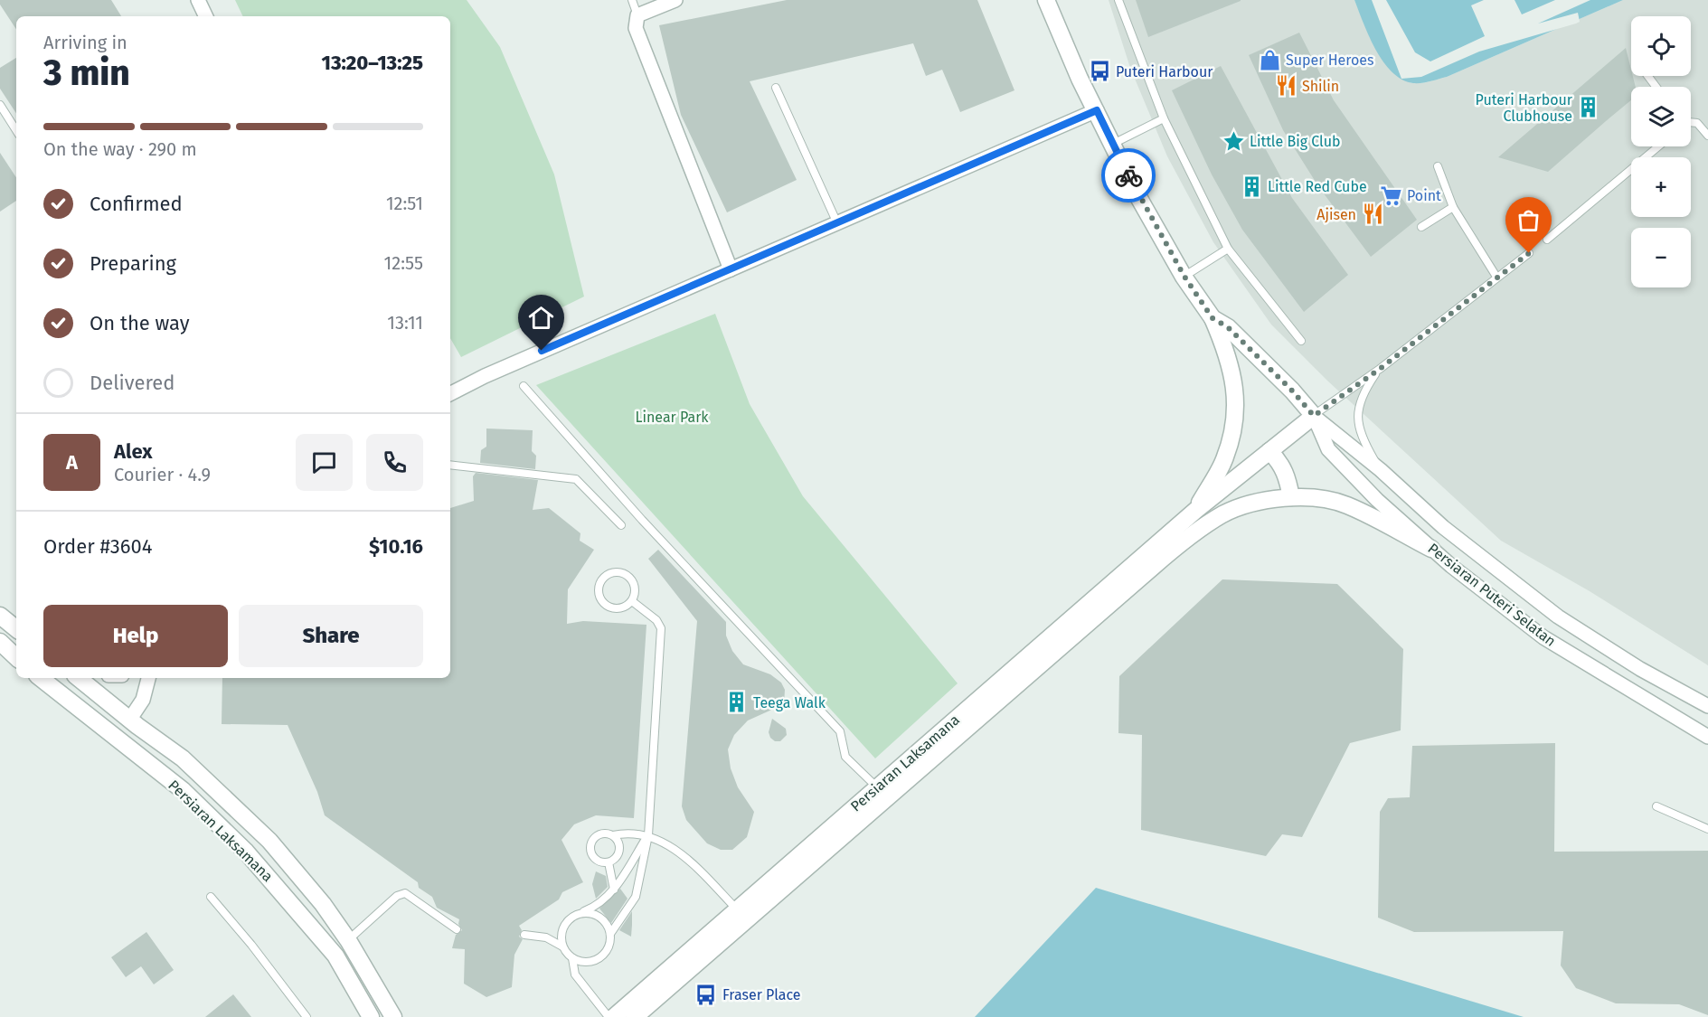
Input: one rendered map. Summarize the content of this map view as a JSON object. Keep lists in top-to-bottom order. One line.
{"streets":{"street":["Persiaran Puteri Selatan","Persiaran Laksamana"]},"crossings":[["Persiaran Puteri Selatan","Persiaran Laksamana"]],"parks":["Linear Park"],"places":{"shop":["Super Heroes"],"bus stop":["Puteri Harbour","Fraser Place"],"restaurant":["Shilin","Ajisen"],"building":["Puteri Harbour Clubhouse","Little Red Cube","Teega Walk"],"place":["Little Big Club"],"supermarket":["Point"]},"page":{"map_buttons":["+","−"],"heading":["3 min","Arriving in","13:20–13:25"],"panel":["Alex","Courier · 4.9","Order #3604","$10.16"],"bar":"On the way · 290 m","list":[["Confirmed","12:51"],["Preparing","12:55"],["On the way","13:11"],"Delivered"],"round":"A","buttons":["Help","Share"]}}
